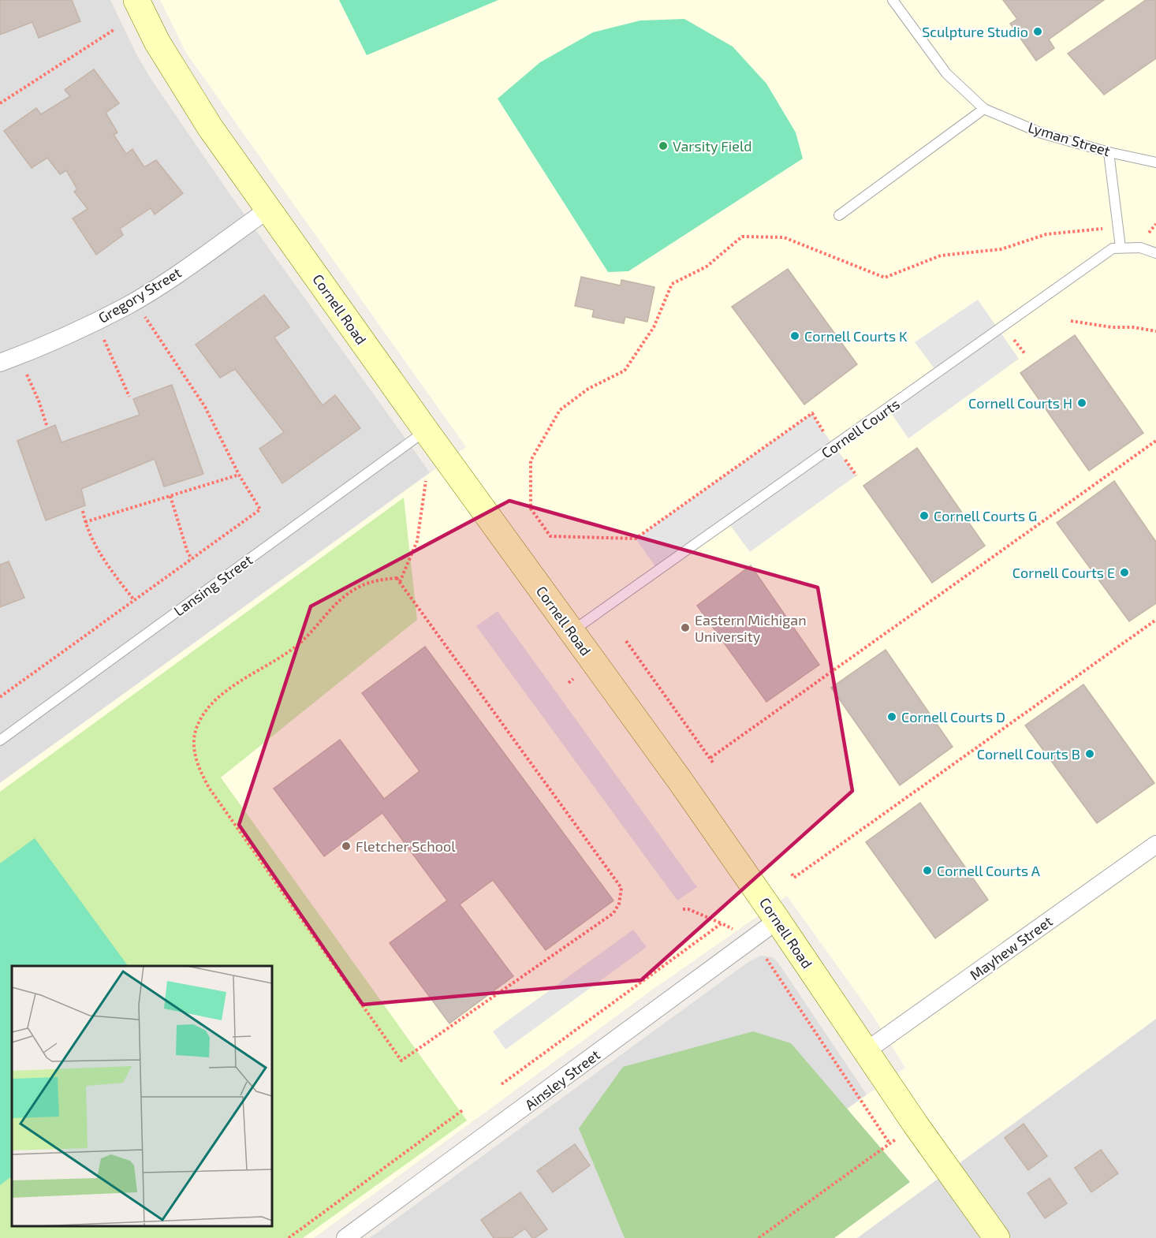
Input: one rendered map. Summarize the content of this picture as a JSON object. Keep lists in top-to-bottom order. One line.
{"streets":{"street":["Gregory Street","Cornell Road","Mayhew Street","Ainsley Street"],"lane":["Lyman Street","Cornell Courts","Lansing Street"]},"crossings":[["Gregory Street","Cornell Road"],["Cornell Road","Cornell Courts"],["Cornell Road","Lansing Street"],["Cornell Road","Mayhew Street"],["Cornell Road","Ainsley Street"]],"places":["Sculpture Studio","Varsity Field","Cornell Courts K","Cornell Courts H","Cornell Courts G","Cornell Courts E","Eastern Michigan University","Cornell Courts D","Cornell Courts B","Fletcher School","Cornell Courts A"]}
